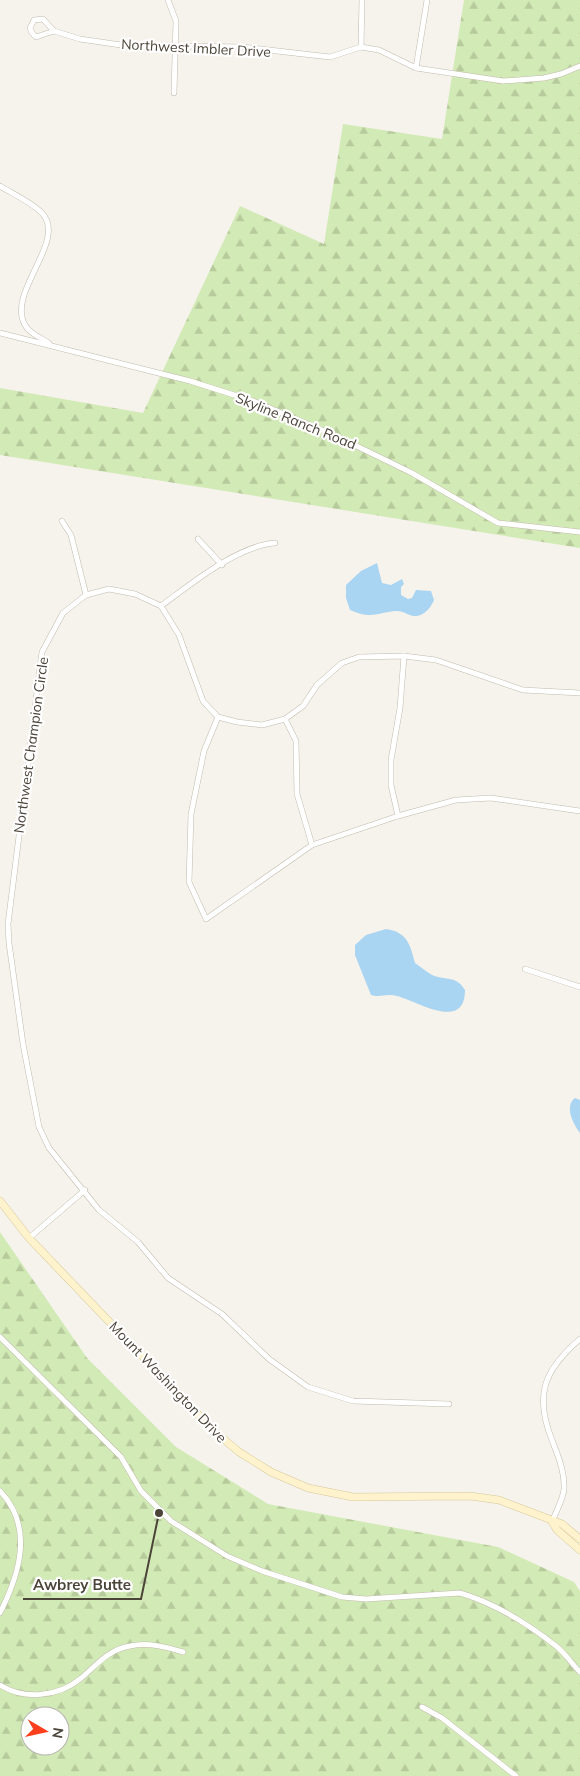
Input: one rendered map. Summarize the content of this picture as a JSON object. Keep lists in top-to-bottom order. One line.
{"streets":{"main road":["Mount Washington Drive"],"street":["Northwest Imbler Drive","Skyline Ranch Road","Northwest Champion Circle"]},"places":["Awbrey Butte"],"north":"right"}
